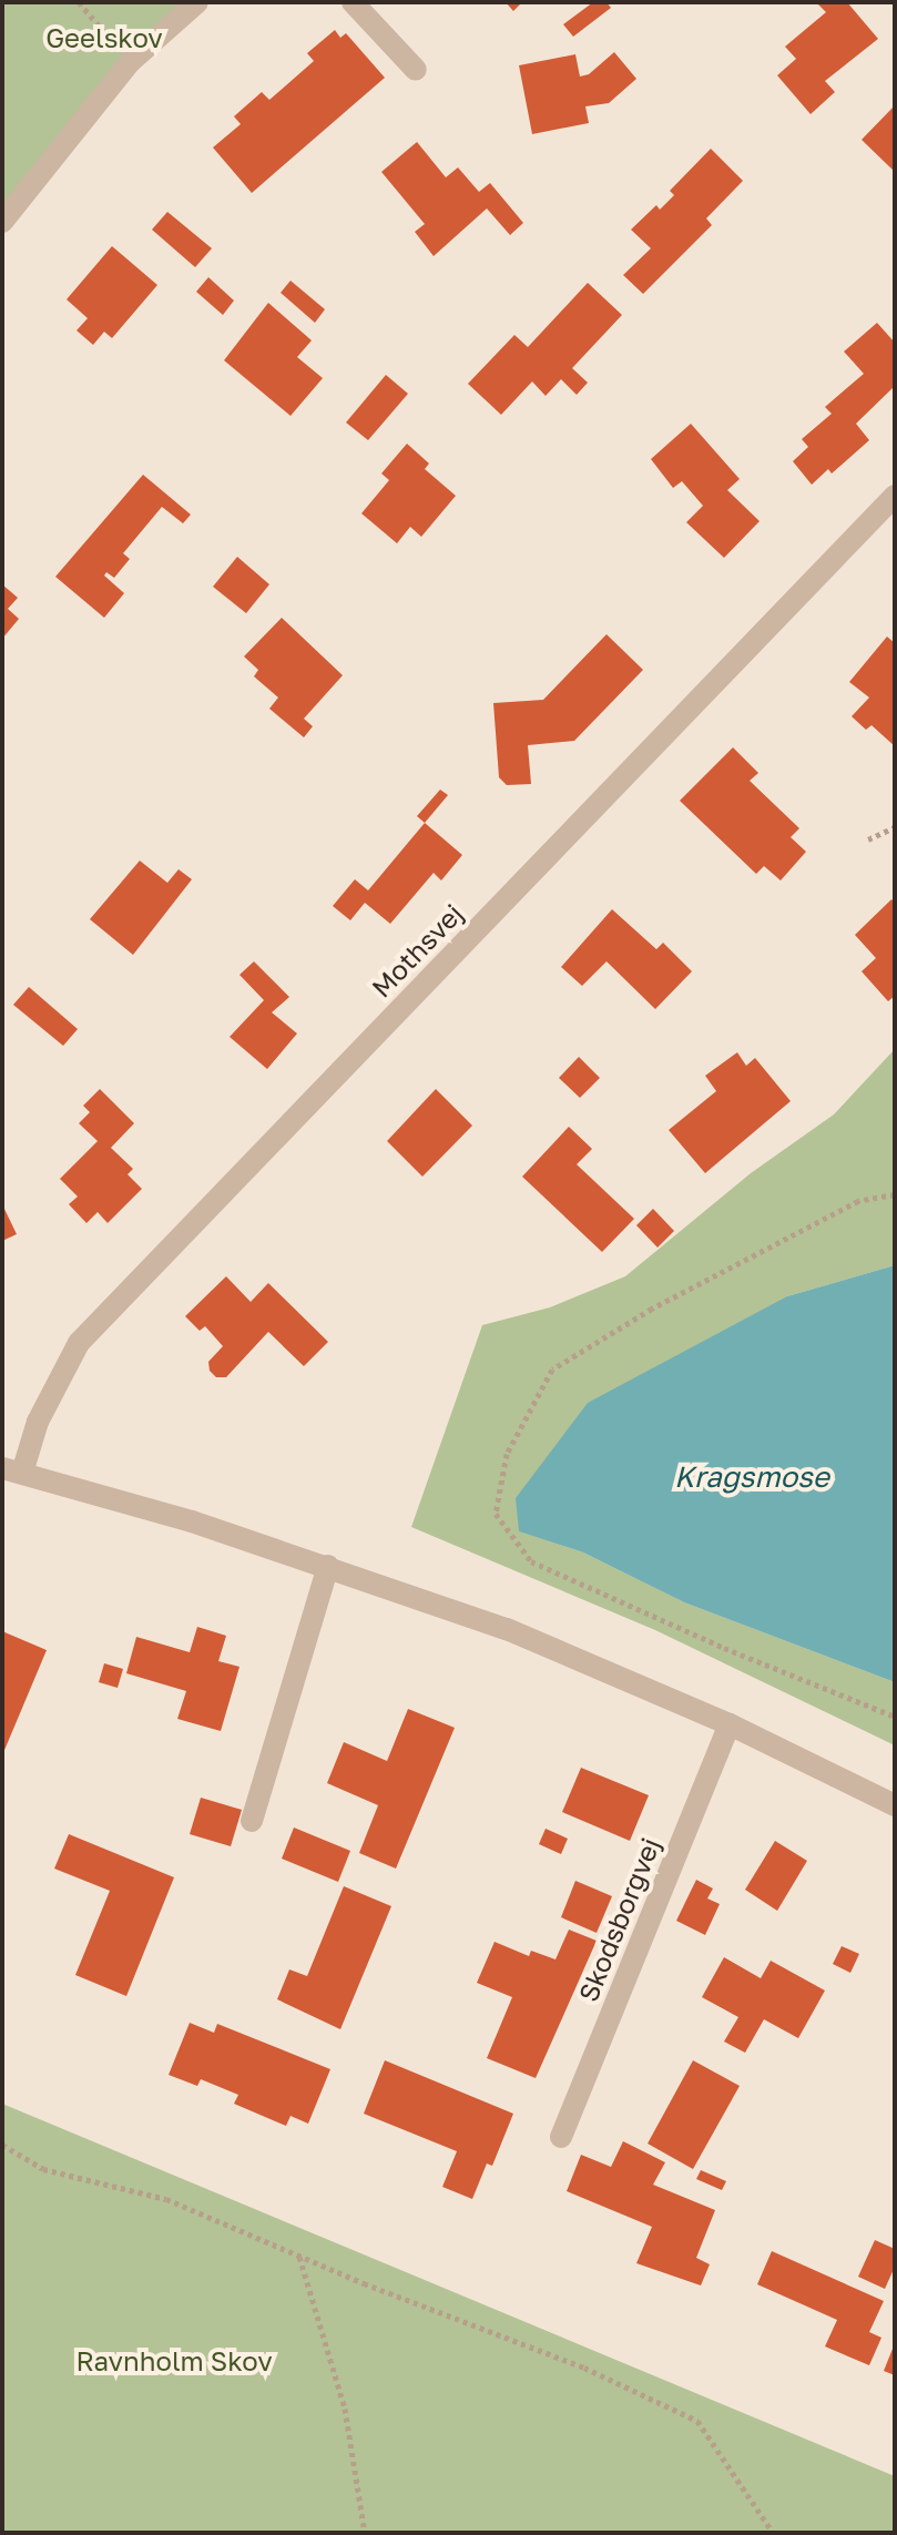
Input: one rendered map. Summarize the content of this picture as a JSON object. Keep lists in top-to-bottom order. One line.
{"streets":{"street":["Mothsvej","Skodsborgvej"]},"water":["Kragsmose"],"parks":["Geelskov","Ravnholm Skov"]}
